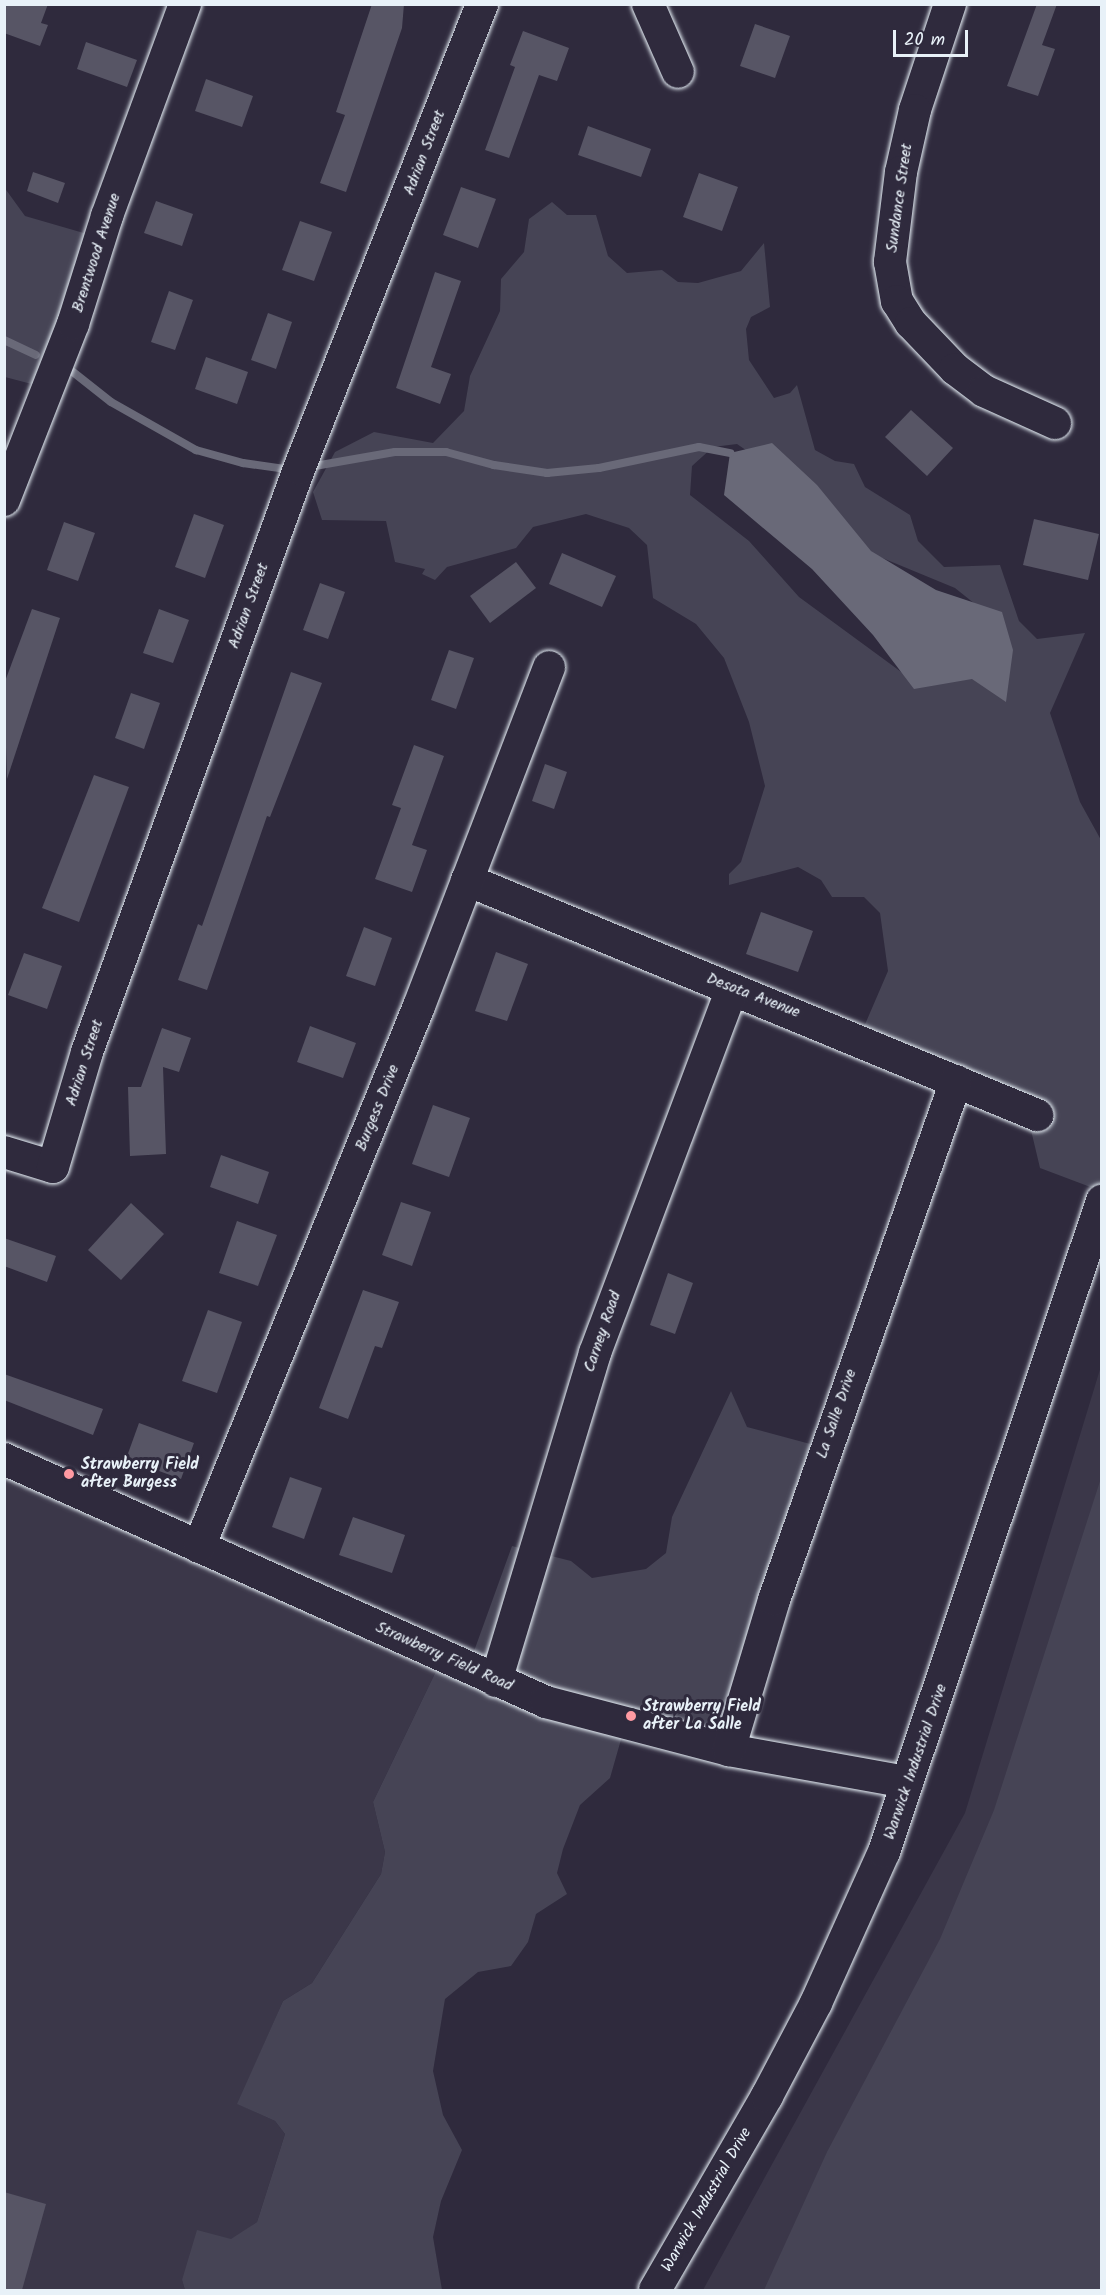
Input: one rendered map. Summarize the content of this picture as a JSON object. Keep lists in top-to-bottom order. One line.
{"streets":{"street":["Adrian Street","Sundance Street","Brentwood Avenue","Desota Avenue","Burgess Drive","Carney Road","La Salle Drive","Strawberry Field Road","Warwick Industrial Drive"]},"crossings":[["Desota Avenue","Burgess Drive"],["Desota Avenue","Carney Road"],["Desota Avenue","La Salle Drive"],["Burgess Drive","Strawberry Field Road"],["Carney Road","Strawberry Field Road"],["La Salle Drive","Strawberry Field Road"],["Strawberry Field Road","Warwick Industrial Drive"]],"places":["Strawberry Field after Burgess","Strawberry Field after La Salle"],"scale_bar":"20 m"}
